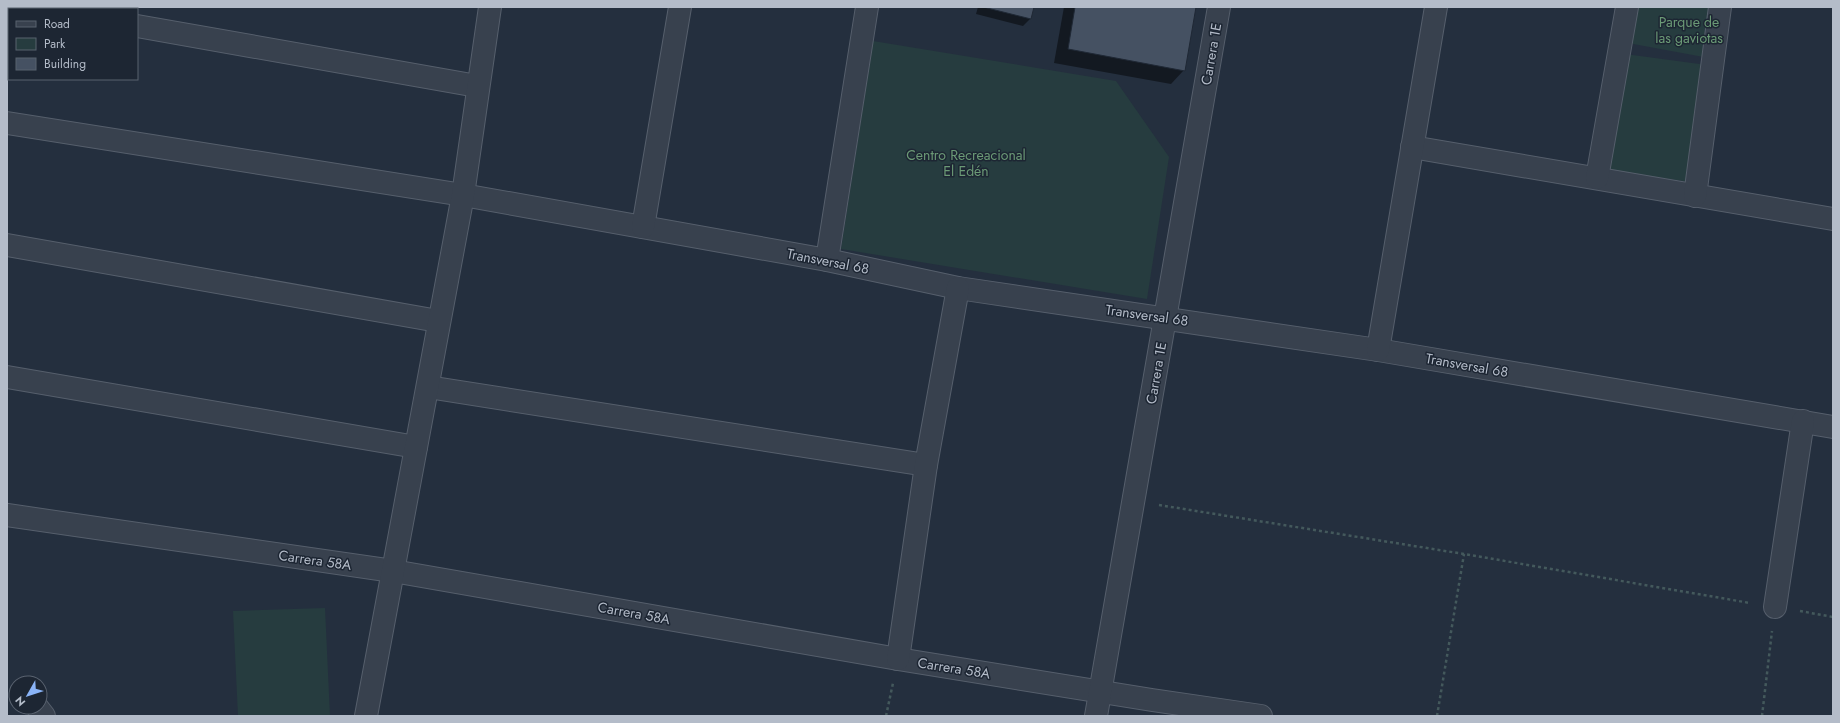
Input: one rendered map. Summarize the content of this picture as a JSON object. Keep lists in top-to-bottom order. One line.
{"streets":{"street":["Carrera 1E","Transversal 68","Carrera 58A"]},"crossings":[["Carrera 1E","Transversal 68"],["Carrera 1E","Carrera 58A"]],"parks":["Parque de las gaviotas","Centro Recreacional El Edén"],"legend":["Road","Park","Building"],"north":"bottom left"}
